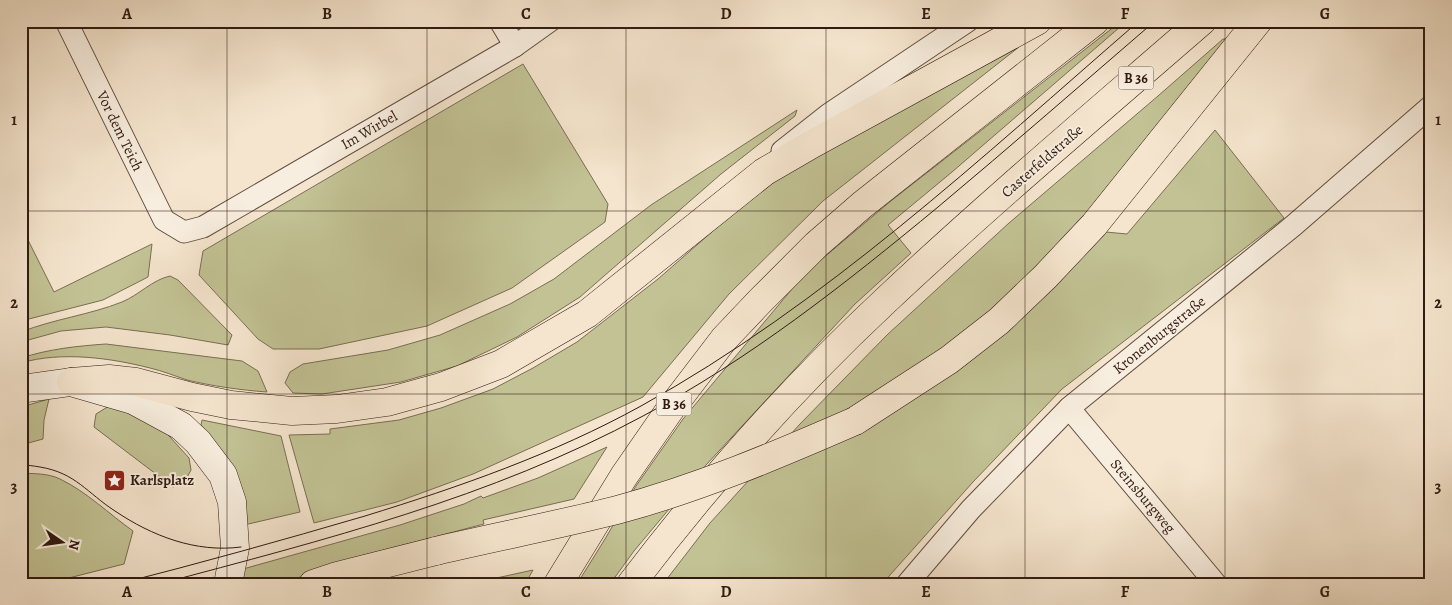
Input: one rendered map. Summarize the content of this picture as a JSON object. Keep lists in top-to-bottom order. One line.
{"streets":{"highway":["B 36","Casterfeldstraße"],"street":["Im Wirbel","Vor dem Teich","Kronenburgstraße","Steinsburgweg"]},"crossings":[["Im Wirbel","Vor dem Teich"],["Kronenburgstraße","Steinsburgweg"]],"places":{"place":["Karlsplatz"]},"north":"right","grid":{"columns":["A","B","C","D","E","F","G"],"rows":["1","2","3"]}}
